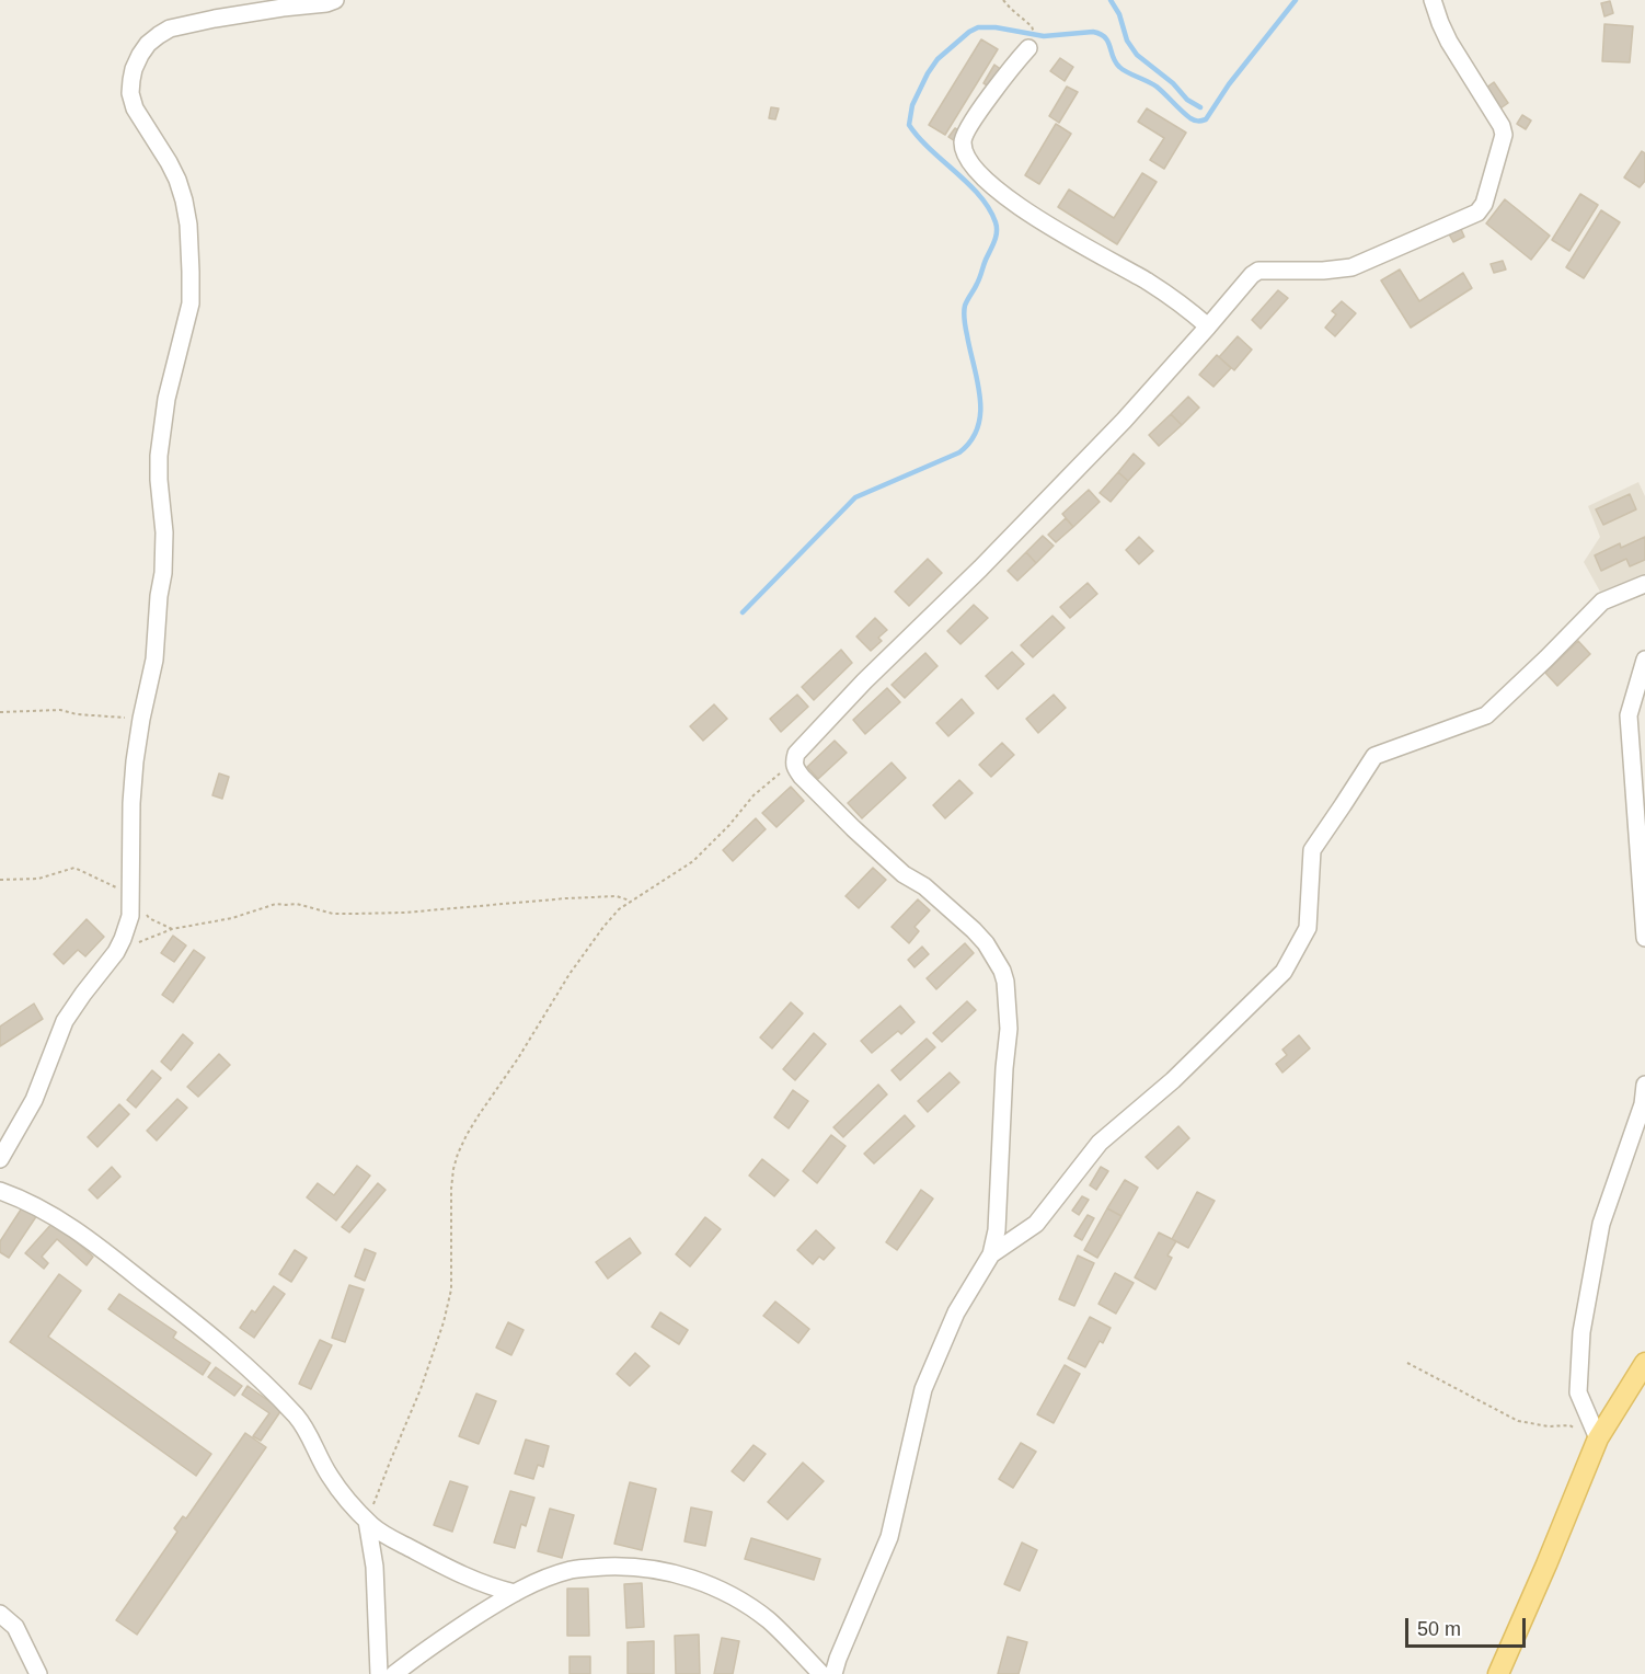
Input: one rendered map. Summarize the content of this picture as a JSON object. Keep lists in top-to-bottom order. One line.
{"scale_bar":"50 m"}
